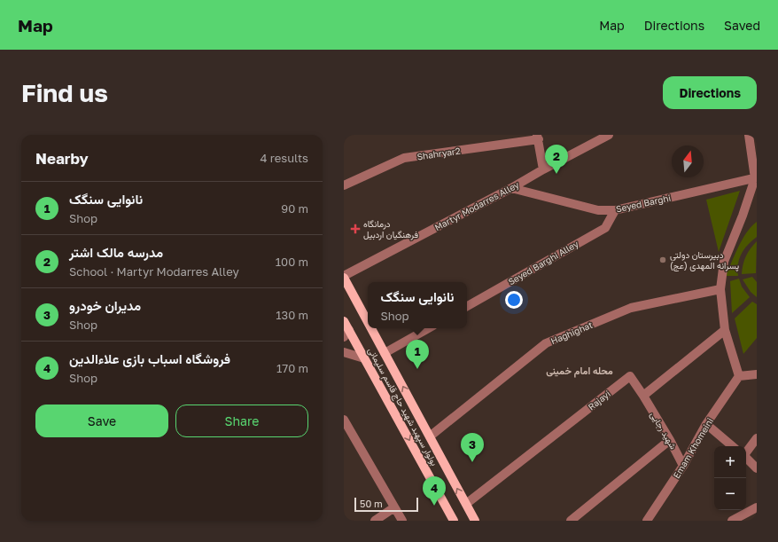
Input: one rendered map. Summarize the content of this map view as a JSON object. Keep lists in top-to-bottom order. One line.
{"streets":{"main road":["بولوار سپهبد شهید حاج قاسم سلیمانی"],"street":["Shahryar2","Seyed Barghi","Martyr Modarres Alley","Seyed Barghi Alley","Haghighat","Rajayi","شهید رجایی","Emam Khomeini"]},"crossings":[["Seyed Barghi","Martyr Modarres Alley"],["Seyed Barghi","Seyed Barghi Alley"],["Martyr Modarres Alley","بولوار سپهبد شهید حاج قاسم سلیمانی"],["Haghighat","بولوار سپهبد شهید حاج قاسم سلیمانی"],["Rajayi","بولوار سپهبد شهید حاج قاسم سلیمانی"],["Rajayi","شهید رجایی"],["شهید رجایی","Emam Khomeini"]],"districts":["محله امام خمینی"],"places":{"health":["درمانگاه فرهنگیان اردبیل"],"other":["دبیرستان دولتی پسرانه المهدی (عج)"]},"scale_bar":"50 m","north":"top","page":{"header":"Map","nav":["Map","Directions","Saved"],"buttons":["Directions",["Save","Share"]],"title":"Find us","heading":["Nearby","4 results"],"pins":["2","1","3","4"],"list":[{"mark":"1","name":"نانوایی سنگک","note":"Shop","value":"90 m"},{"mark":"2","name":"مدرسه مالک اشتر","note":"School · Martyr Modarres Alley","value":"100 m"},{"mark":"3","name":"مدیران خودرو","note":"Shop","value":"130 m"},{"mark":"4","name":"فروشگاه اسباب بازی علاءالدین","note":"Shop","value":"170 m"}],"popup":["نانوایی سنگک","Shop"],"map_buttons":["+","−"],"scale":"50 m"}}
